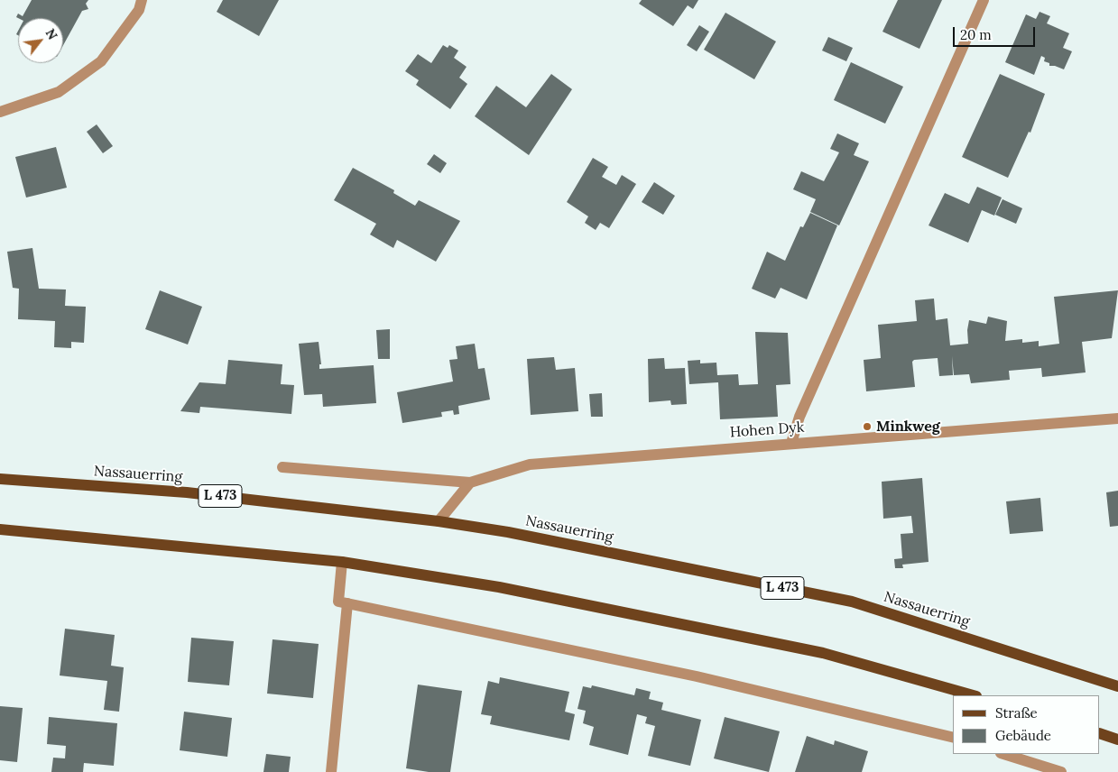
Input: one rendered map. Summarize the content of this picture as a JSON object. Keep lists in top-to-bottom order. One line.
{"streets":{"main road":["Nassauerring","L 473"],"street":["Hohen Dyk"]},"places":["Minkweg"],"legend":["Straße","Gebäude"],"scale_bar":"20 m","north":"top right"}
